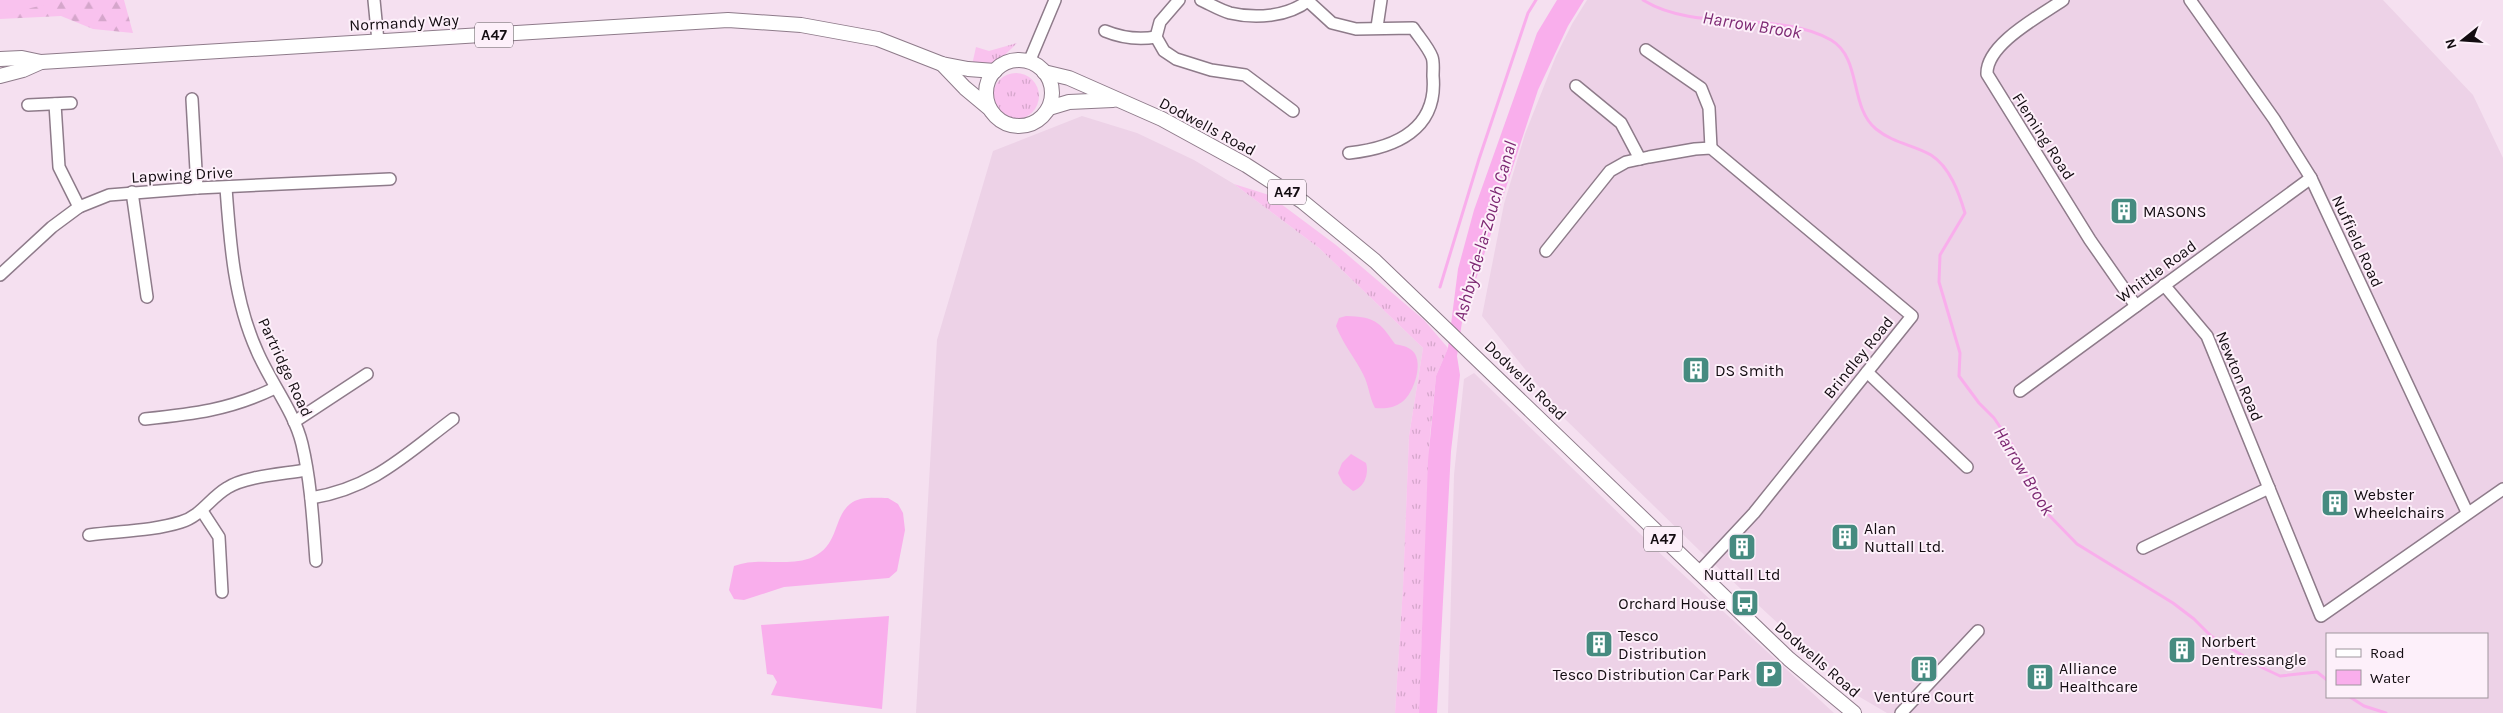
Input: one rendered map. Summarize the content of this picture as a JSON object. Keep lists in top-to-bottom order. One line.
{"streets":{"main road":["Normandy Way","A47","Dodwells Road"],"street":["Fleming Road","Lapwing Drive","Nuffield Road","Whittle Road","Brindley Road","Partridge Road","Newton Road"]},"crossings":[["Normandy Way","Dodwells Road"],["Dodwells Road","Brindley Road"],["Fleming Road","Whittle Road"],["Lapwing Drive","Partridge Road"],["Nuffield Road","Whittle Road"],["Nuffield Road","Newton Road"],["Whittle Road","Newton Road"]],"water":["Harrow Brook","Ashby-de-la-Zouch Canal"],"places":{"building":["MASONS","DS Smith","Webster Wheelchairs","Alan Nuttall Ltd.","Nuttall Ltd","Tesco Distribution","Norbert Dentressangle","Venture Court","Alliance Healthcare"],"bus stop":["Orchard House"],"parking":["Tesco Distribution Car Park"]},"legend":["Road","Water"],"north":"left"}
